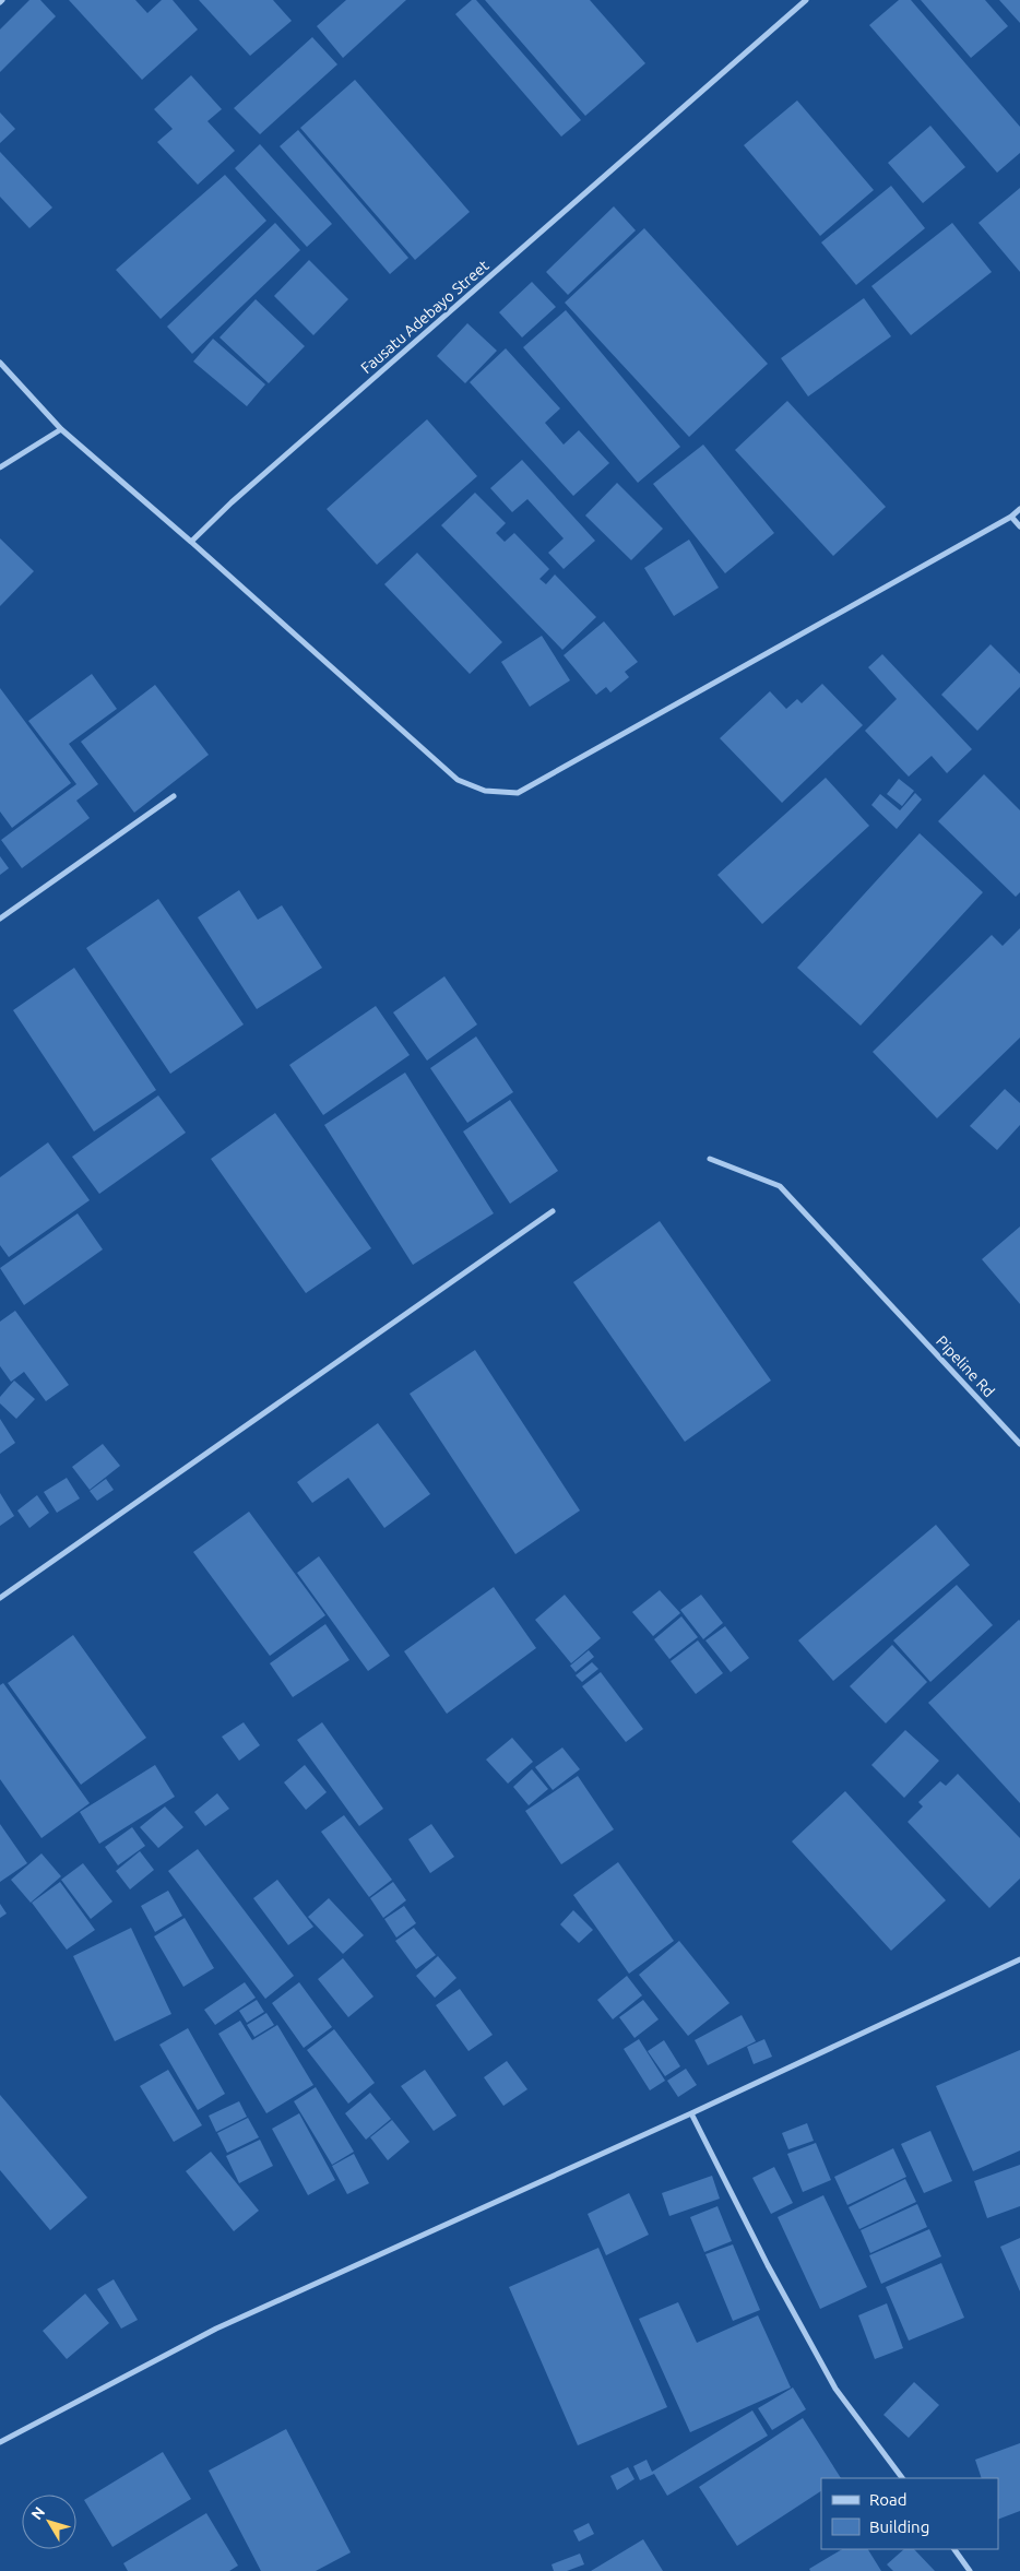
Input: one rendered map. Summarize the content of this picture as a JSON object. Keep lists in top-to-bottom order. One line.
{"streets":{"street":["Fausatu Adebayo Street","Pipeline Rd"]},"legend":["Road","Building"],"north":"top left"}
